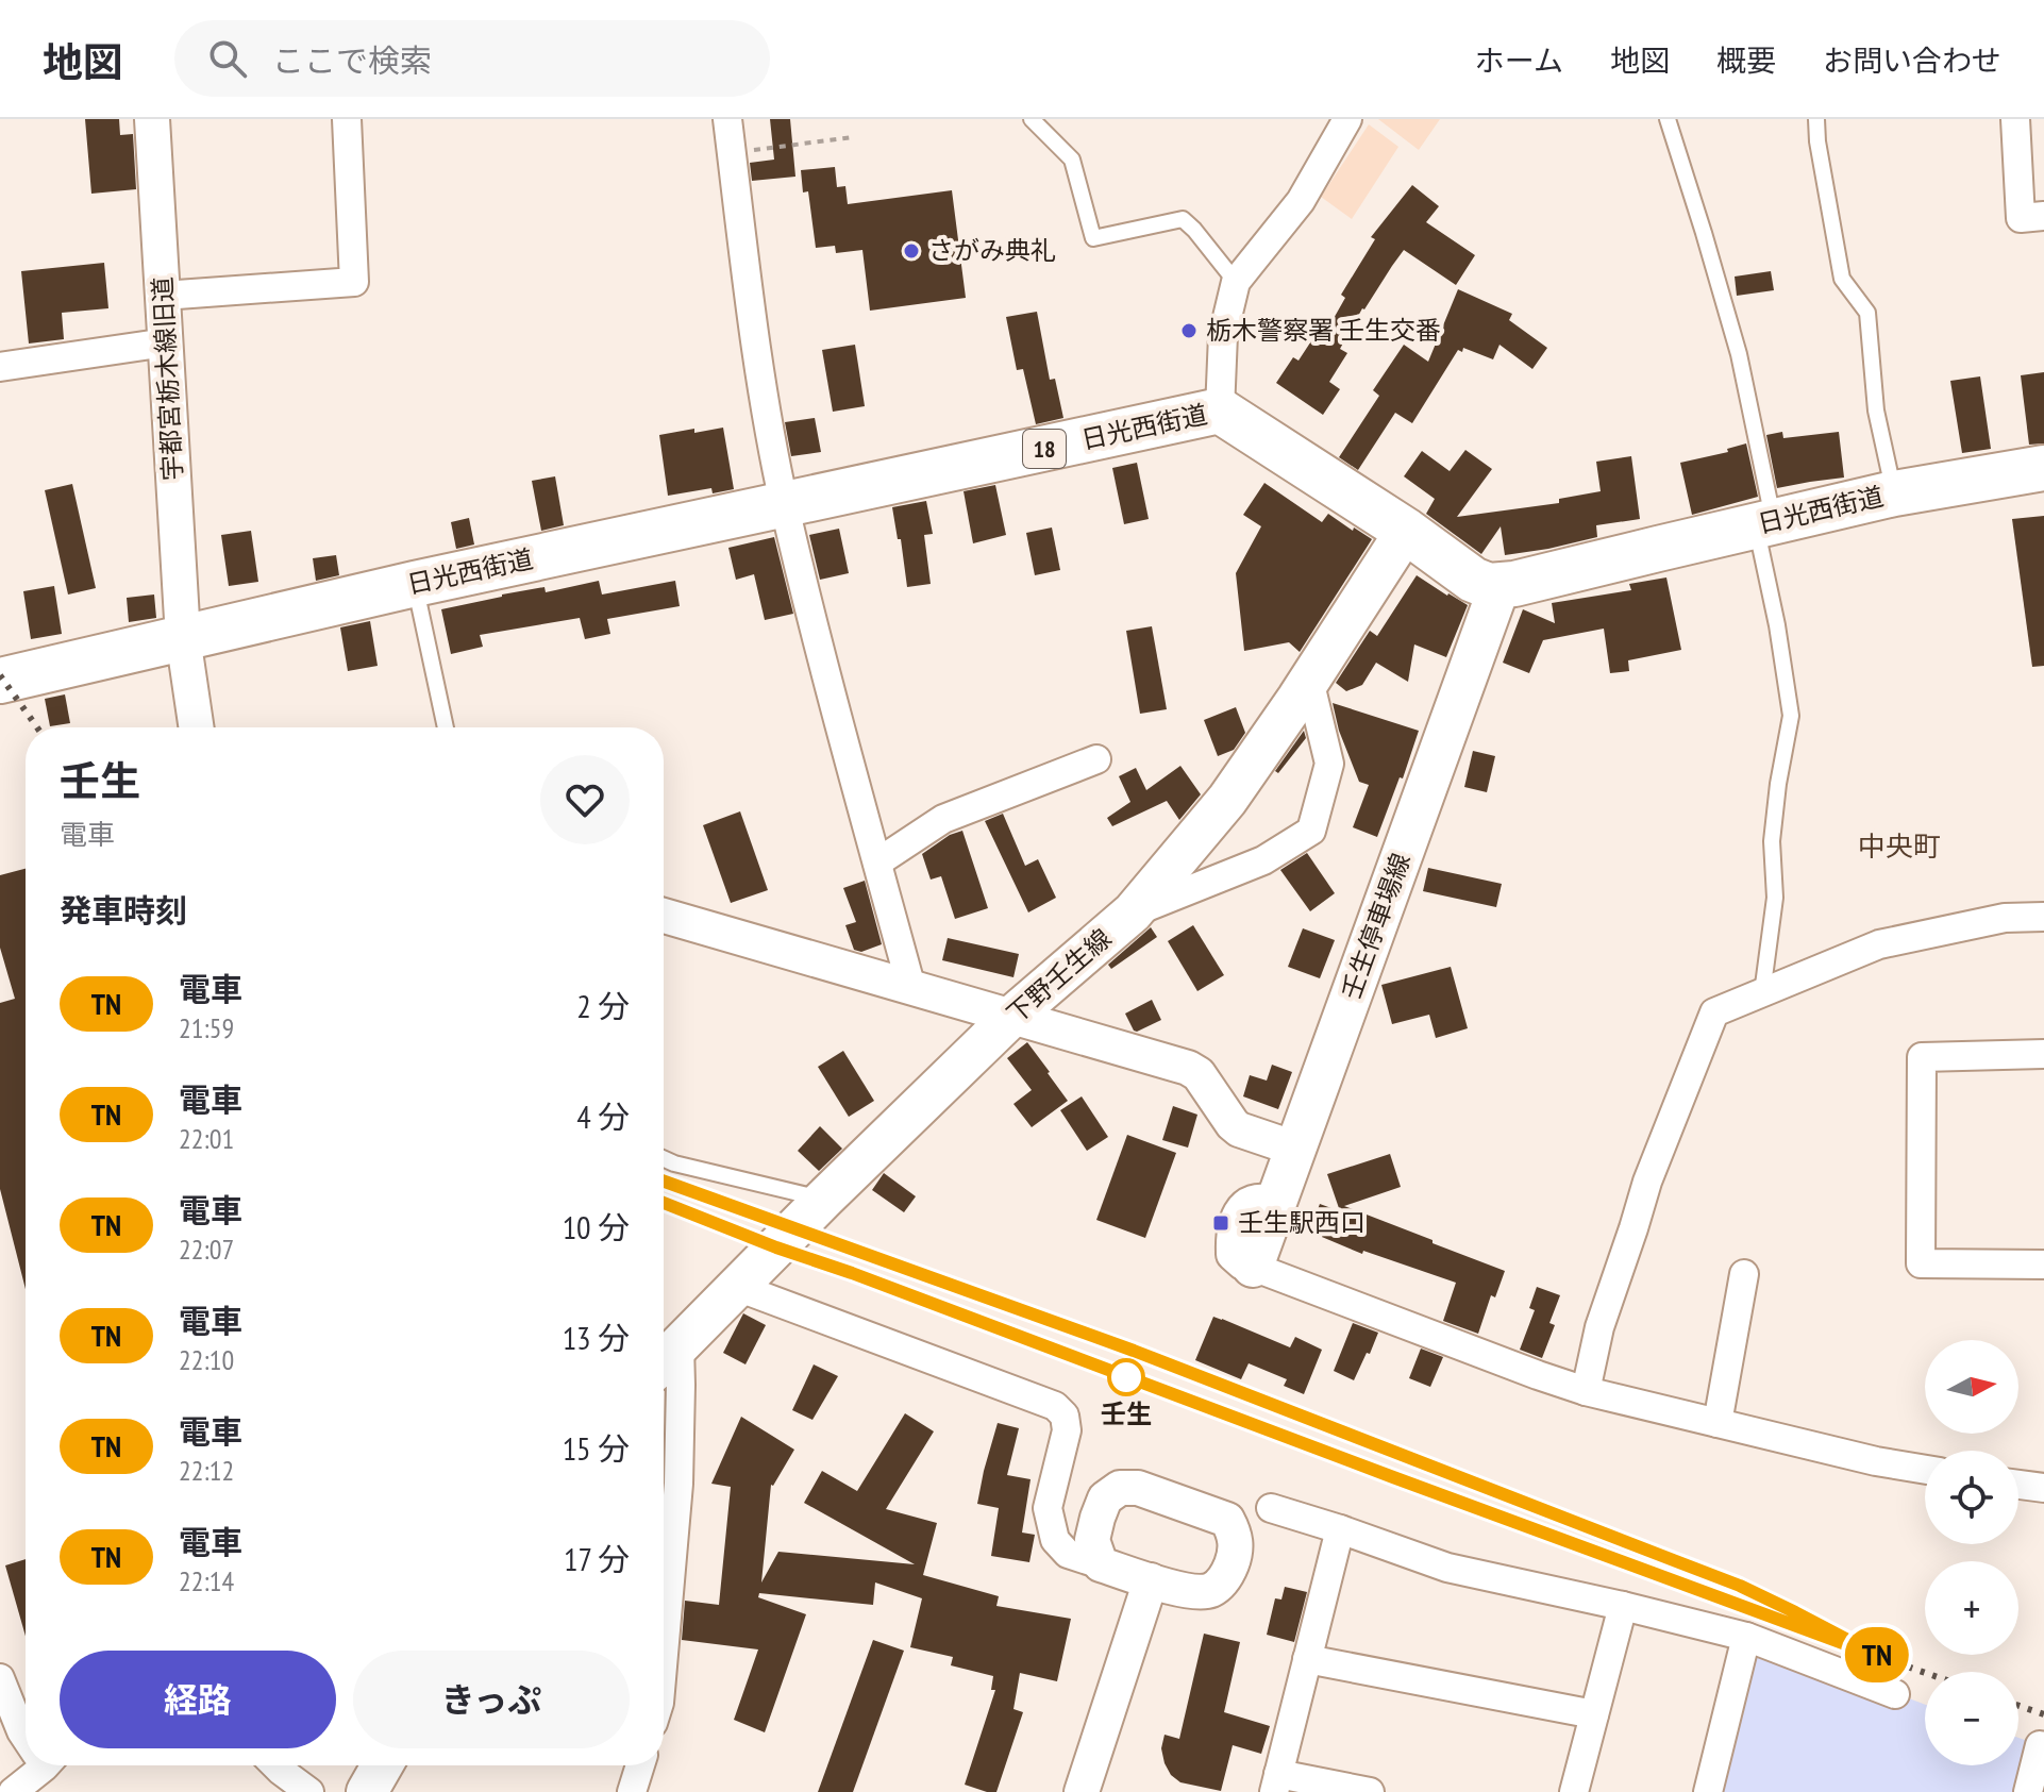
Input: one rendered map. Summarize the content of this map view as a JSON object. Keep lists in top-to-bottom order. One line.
{"streets":{"main road":["日光西街道","18","壬生停車場線","下野壬生線"],"street":["宇都宮栃木線旧道"]},"crossings":[["宇都宮栃木線旧道","日光西街道"],["日光西街道","壬生停車場線"],["日光西街道","下野壬生線"]],"districts":["中央町"],"places":{"other":["さがみ典礼","栃木警察署 壬生交番","壬生"],"transit":["壬生駅西口"]},"north":"right","page":{"header":"地図","search":"ここで検索","nav":["ホーム","地図","概要","お問い合わせ"],"on_map":"TN","heading":[["壬生","電車"],"発車時刻"],"list":[{"mark":"TN","name":"電車","note":"21:59","value":"2 分"},{"mark":"TN","name":"電車","note":"22:01","value":"4 分"},{"mark":"TN","name":"電車","note":"22:07","value":"10 分"},{"mark":"TN","name":"電車","note":"22:10","value":"13 分"},{"mark":"TN","name":"電車","note":"22:12","value":"15 分"},{"mark":"TN","name":"電車","note":"22:14","value":"17 分"}],"map_buttons":["+","−"],"buttons":["経路","きっぷ"]}}
